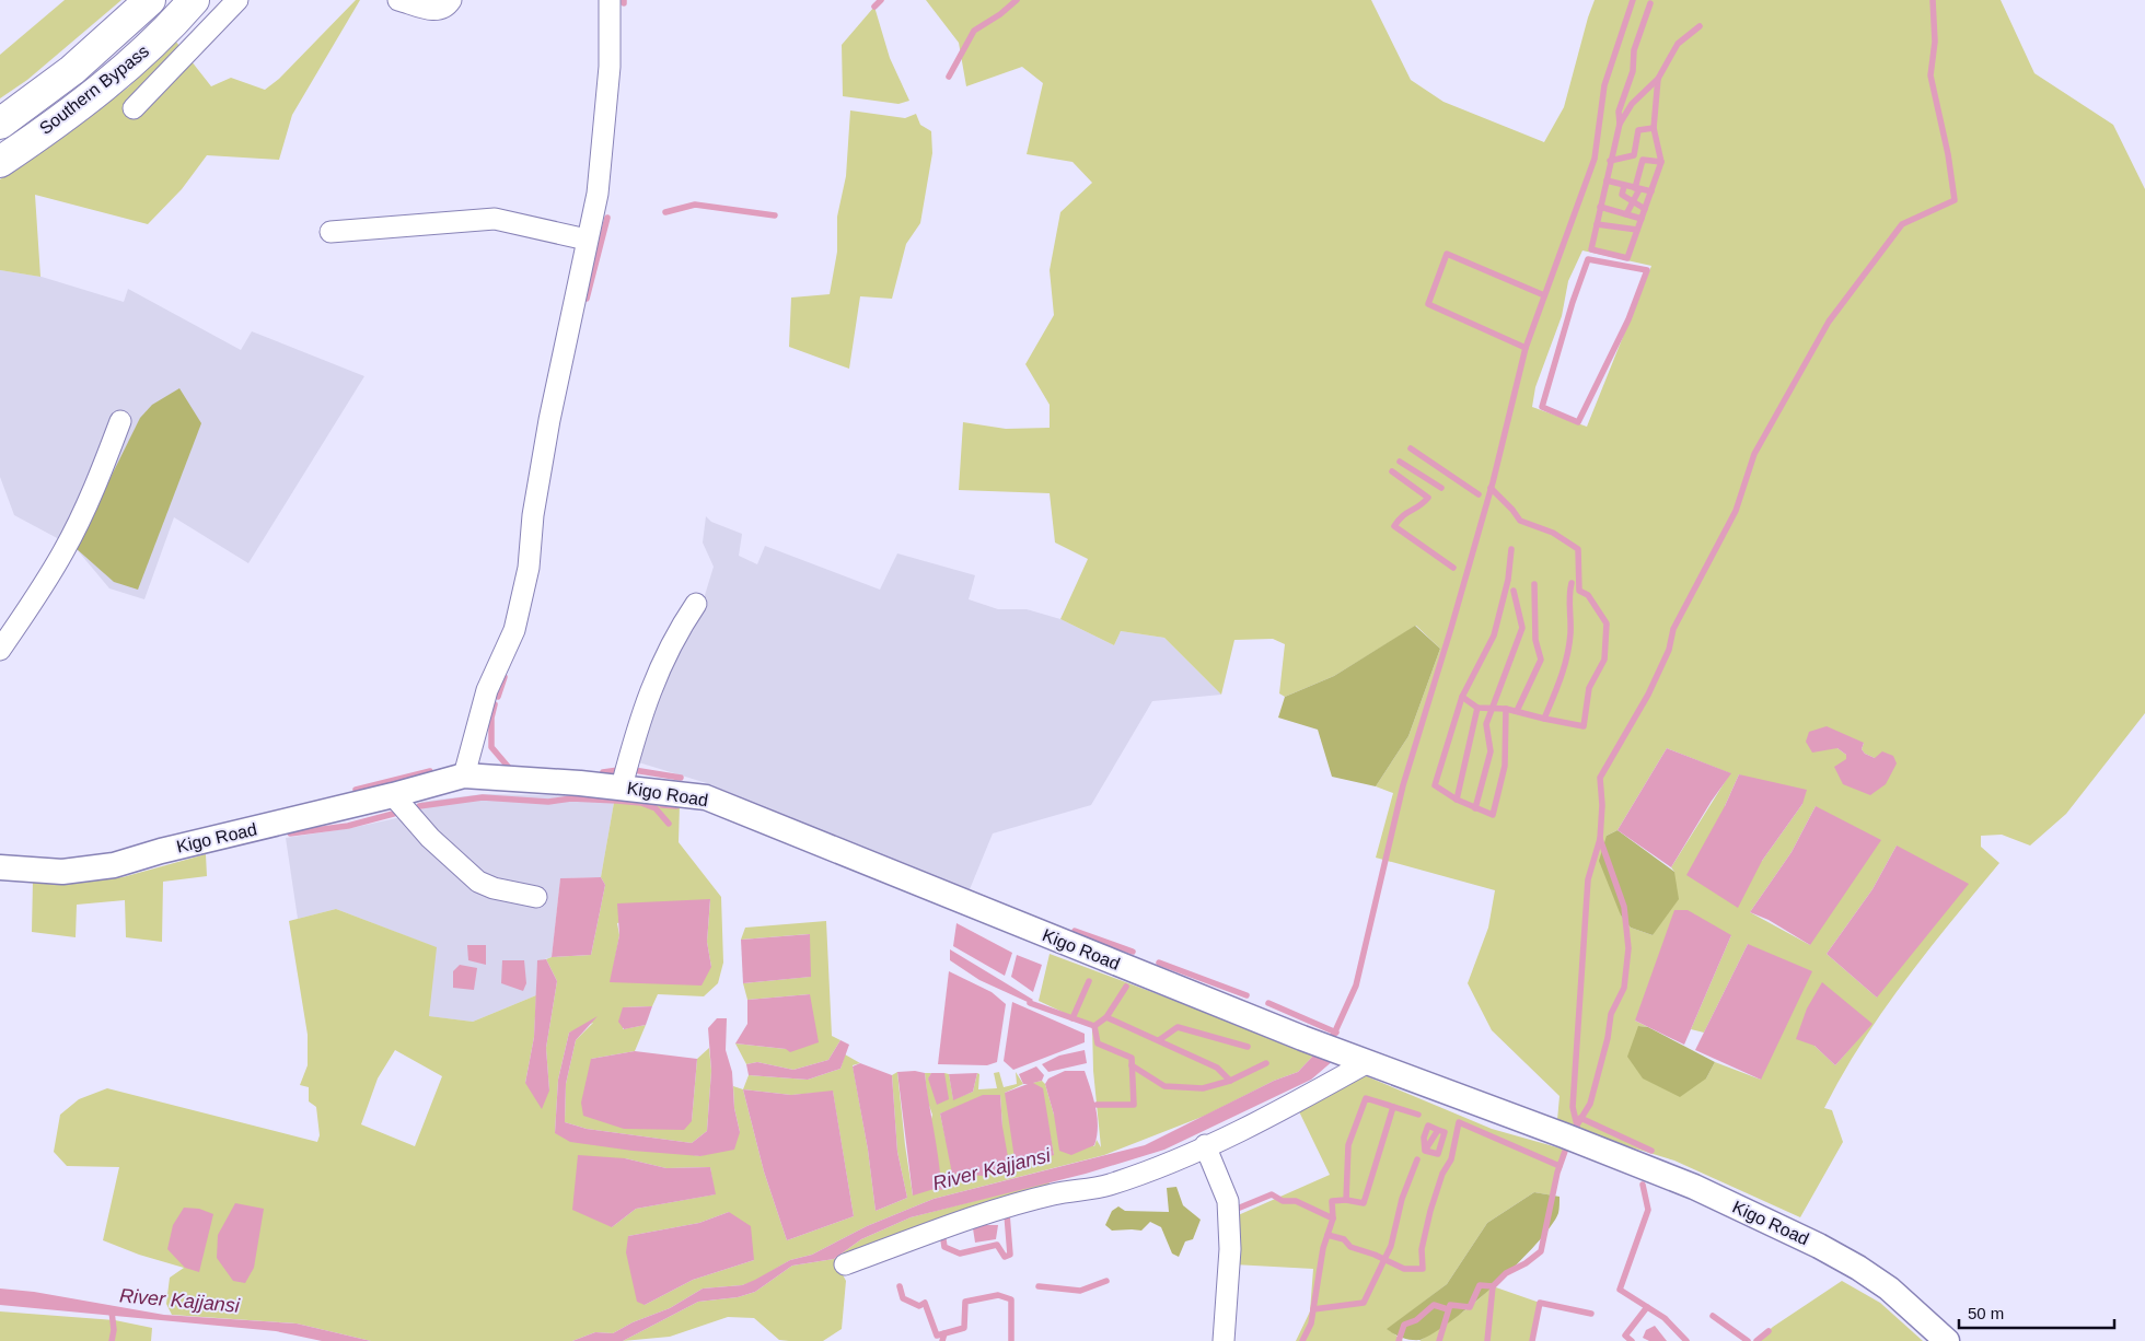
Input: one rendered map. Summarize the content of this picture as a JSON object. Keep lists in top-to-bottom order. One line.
{"streets":{"highway":["Southern Bypass"],"street":["Kigo Road"]},"water":["River Kajjansi"],"scale_bar":"50 m"}
